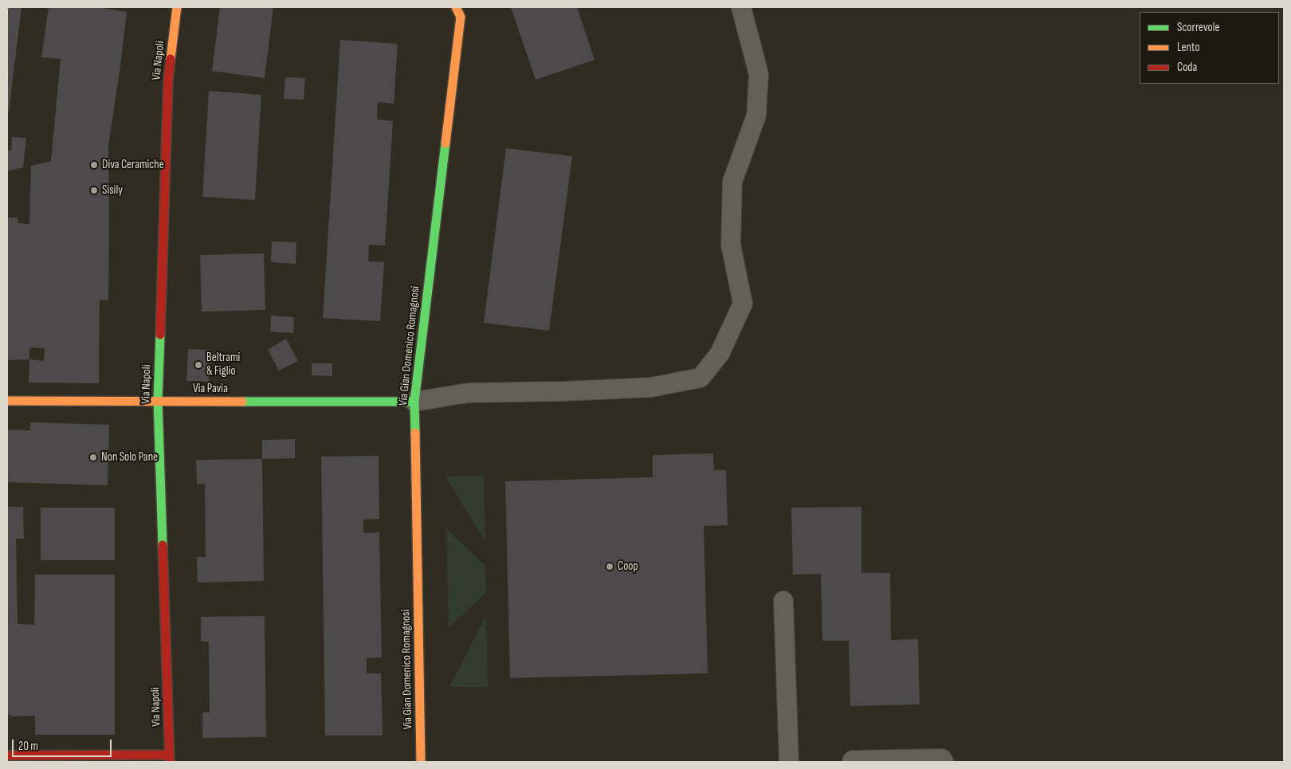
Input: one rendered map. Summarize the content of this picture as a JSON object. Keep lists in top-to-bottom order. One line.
{"streets":{"street":["Via Napoli","Via Gian Domenico Romagnosi","Via Pavia"]},"crossings":[["Via Napoli","Via Pavia"],["Via Gian Domenico Romagnosi","Via Pavia"]],"places":["Diva Ceramiche","Sisily","Beltrami & Figlio","Non Solo Pane","Coop"],"legend":["Scorrevole","Lento","Coda"],"scale_bar":"20 m"}
